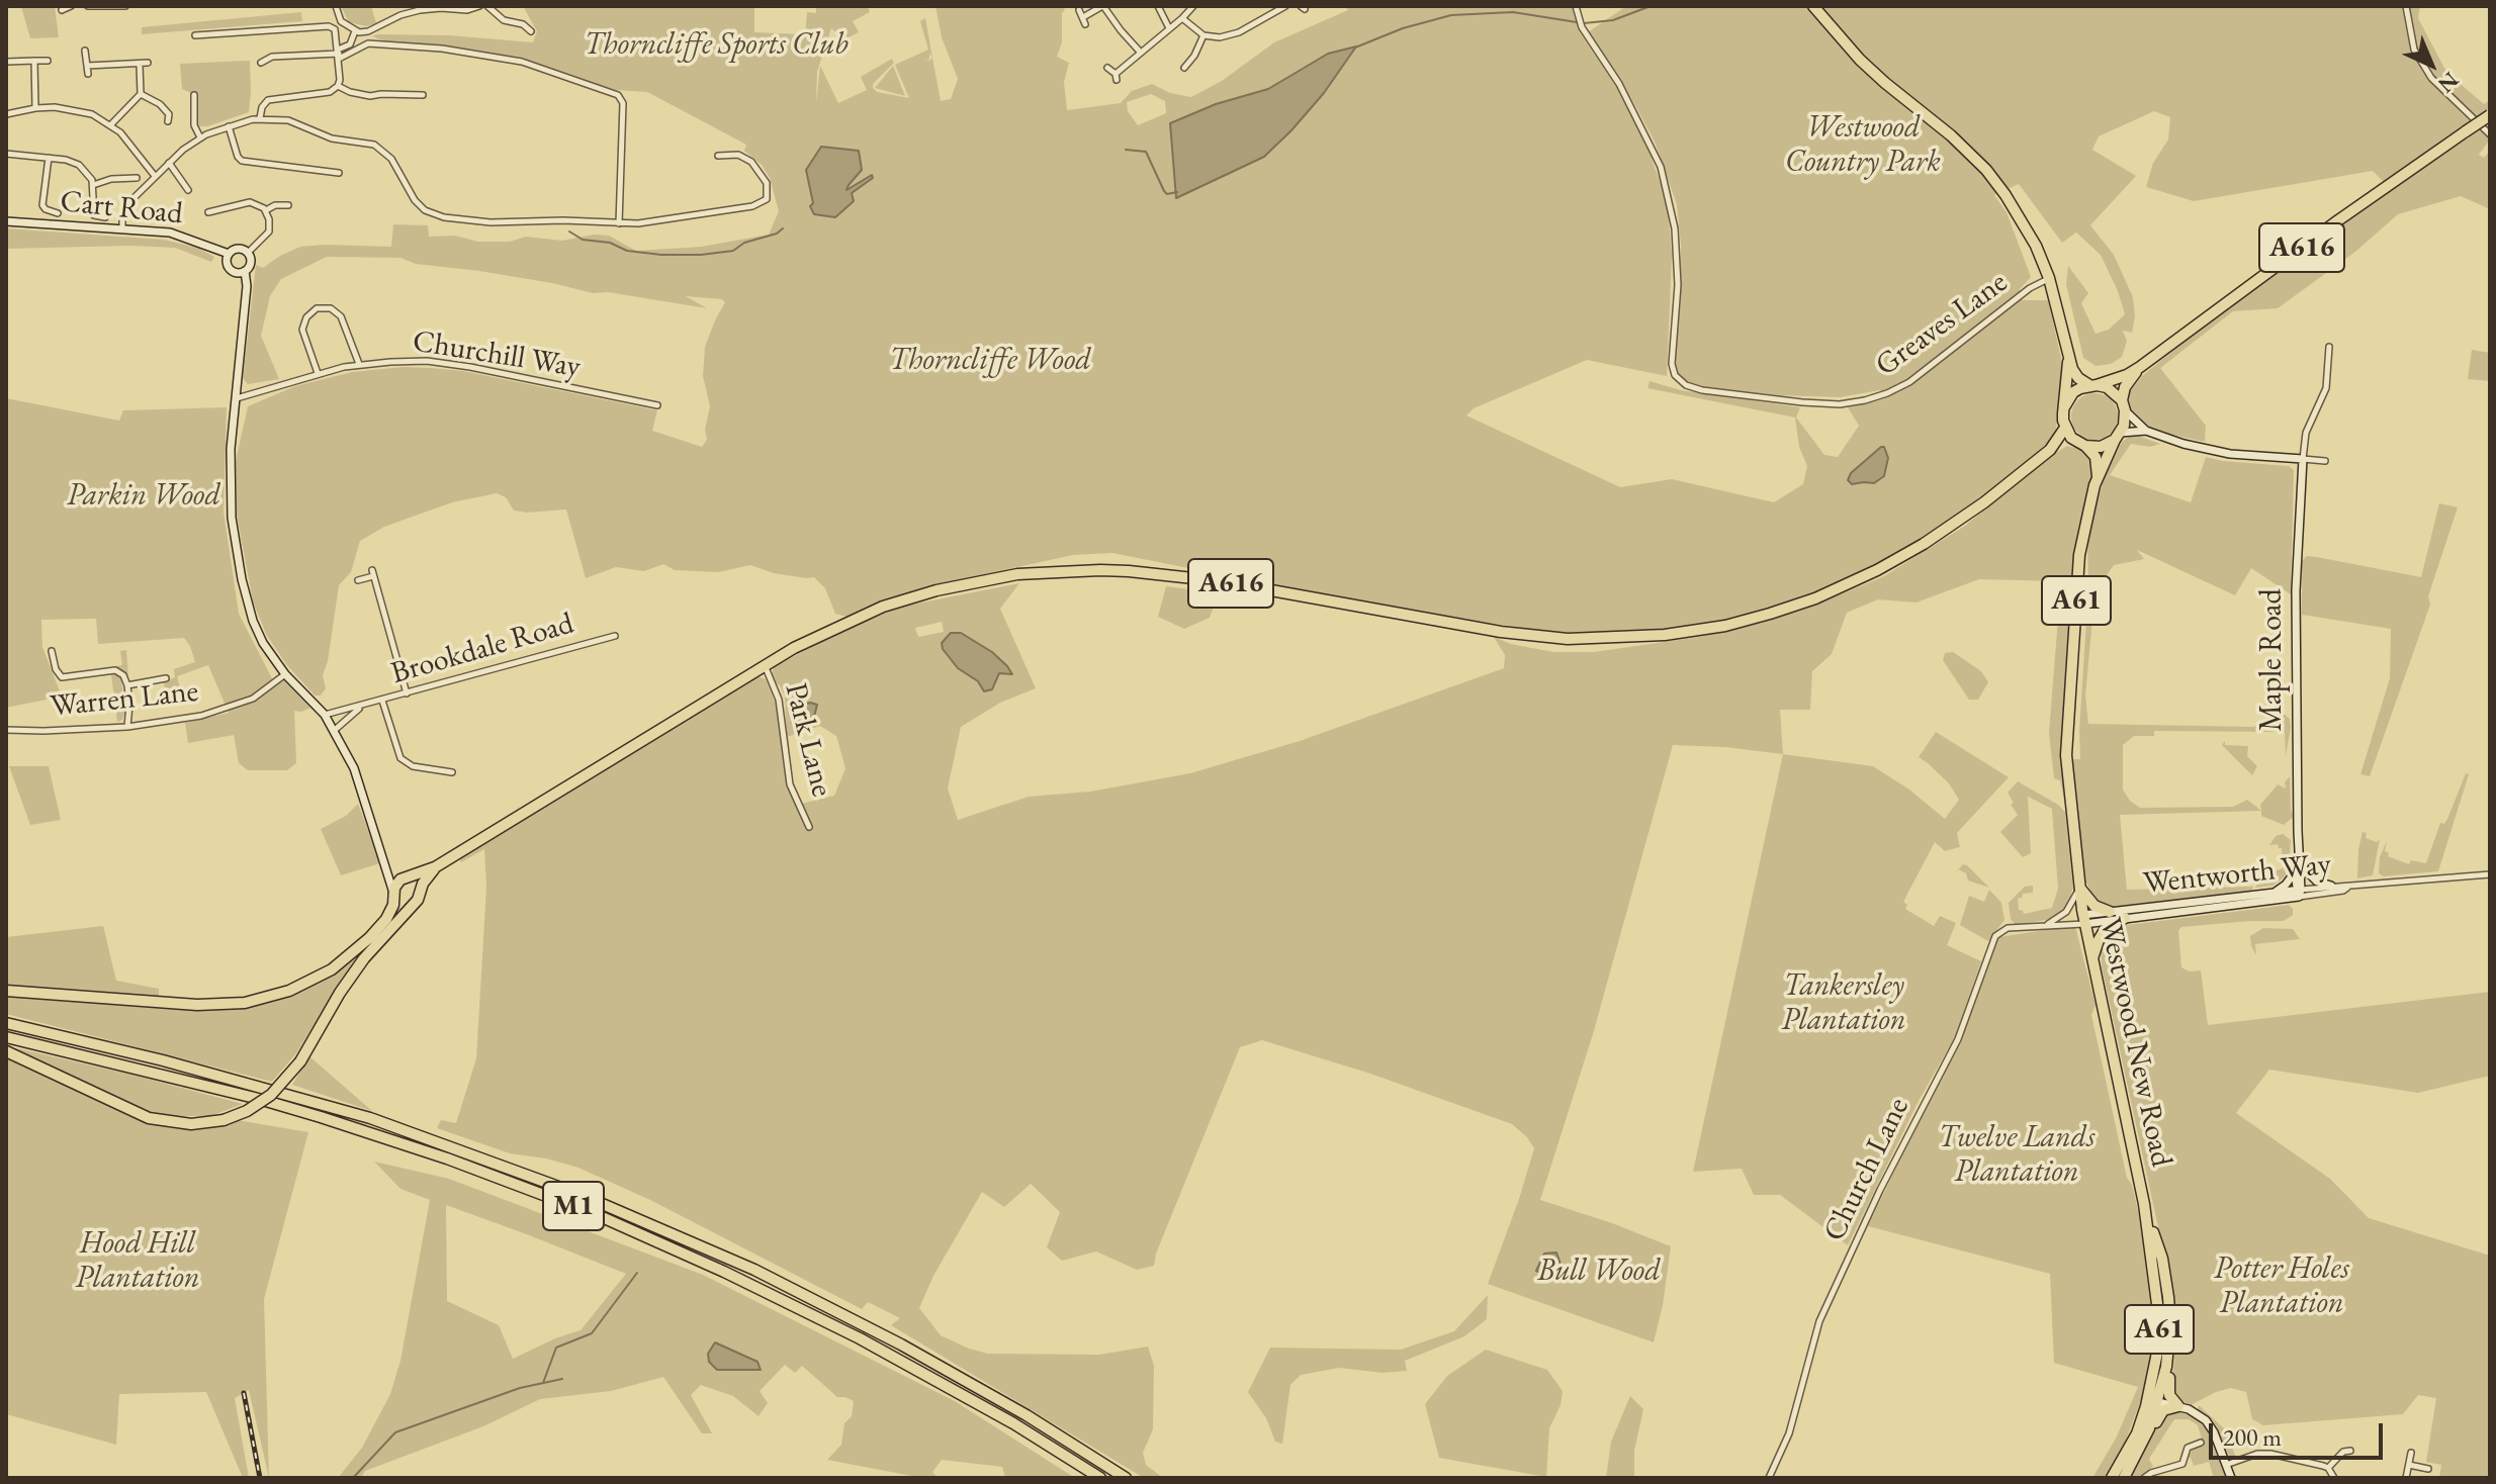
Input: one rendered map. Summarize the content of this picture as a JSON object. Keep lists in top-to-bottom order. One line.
{"streets":{"highway":["A616","A61","Westwood New Road","M1"],"street":["Cart Road","Greaves Lane","Churchill Way","Brookdale Road","Maple Road","Warren Lane","Park Lane","Wentworth Way","Church Lane"]},"crossings":[["A616","Park Lane"],["A616","Westwood New Road"],["Maple Road","Wentworth Way"],["Wentworth Way","Westwood New Road"],["Wentworth Way","Church Lane"],["Westwood New Road","Church Lane"]],"parks":["Thorncliffe Sports Club","Westwood Country Park","Thorncliffe Wood","Parkin Wood","Tankersley Plantation","Twelve Lands Plantation","Hood Hill Plantation","Potter Holes Plantation","Bull Wood"],"scale_bar":"200 m","north":"bottom right"}
